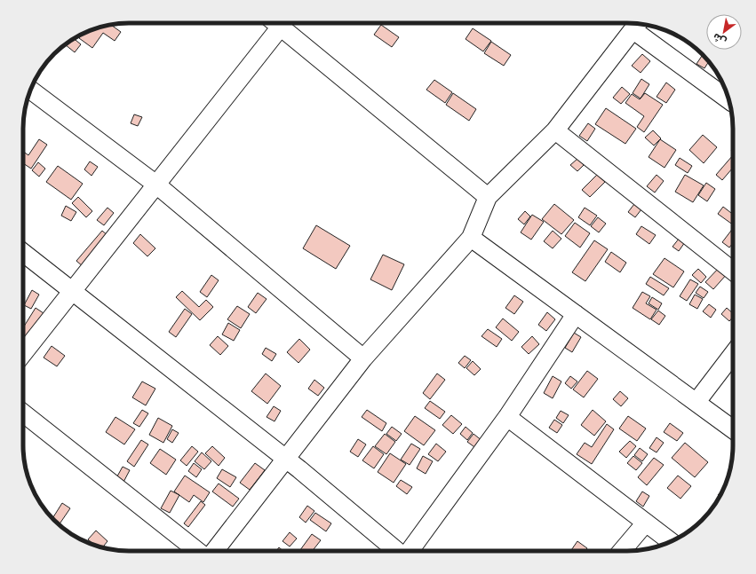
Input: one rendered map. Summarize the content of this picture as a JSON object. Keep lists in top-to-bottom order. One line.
{"north":"bottom left"}
